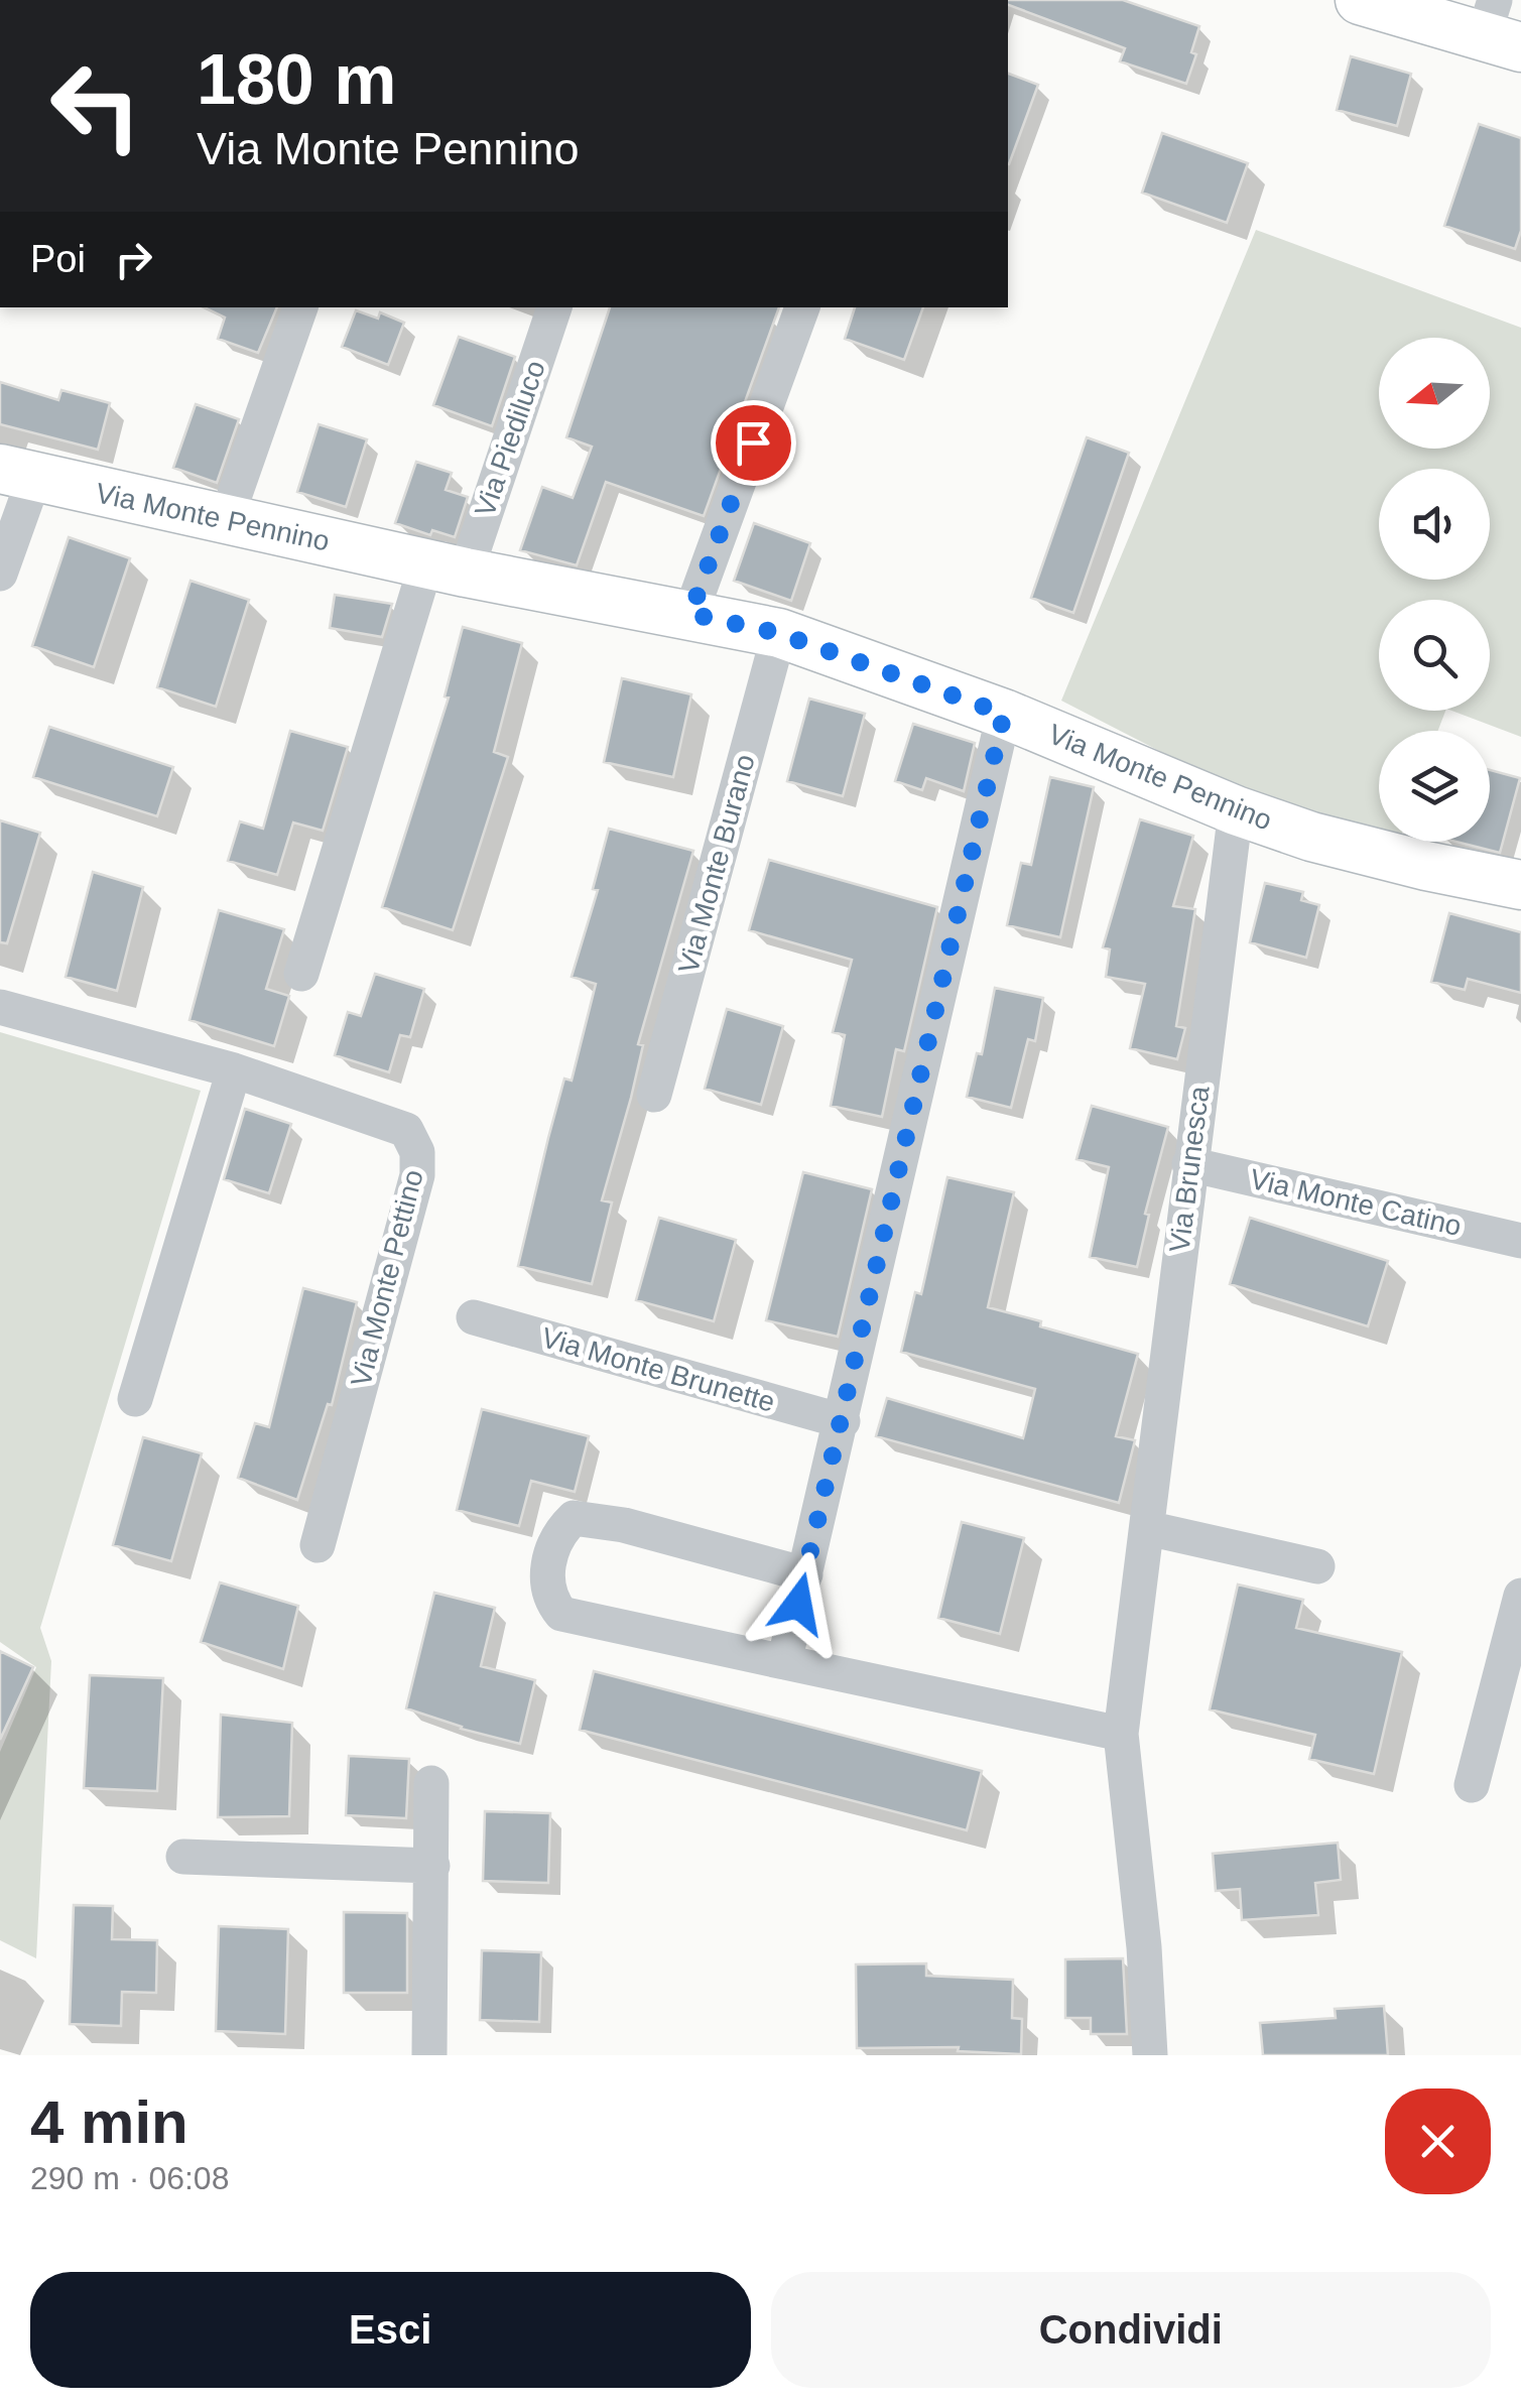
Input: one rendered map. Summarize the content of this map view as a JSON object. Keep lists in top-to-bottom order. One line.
{"streets":{"street":["Via Piediluco","Via Monte Pennino","Via Monte Burano","Via Brunesca","Via Monte Catino","Via Monte Pettino","Via Monte Brunette"]},"crossings":[["Via Piediluco","Via Monte Pennino"],["Via Monte Pennino","Via Monte Burano"],["Via Monte Pennino","Via Brunesca"],["Via Brunesca","Via Monte Catino"]],"north":"left","page":{"turn":["180 m","Via Monte Pennino"],"then":"Poi","heading":["4 min","290 m · 06:08"],"buttons":["Esci","Condividi"]}}
